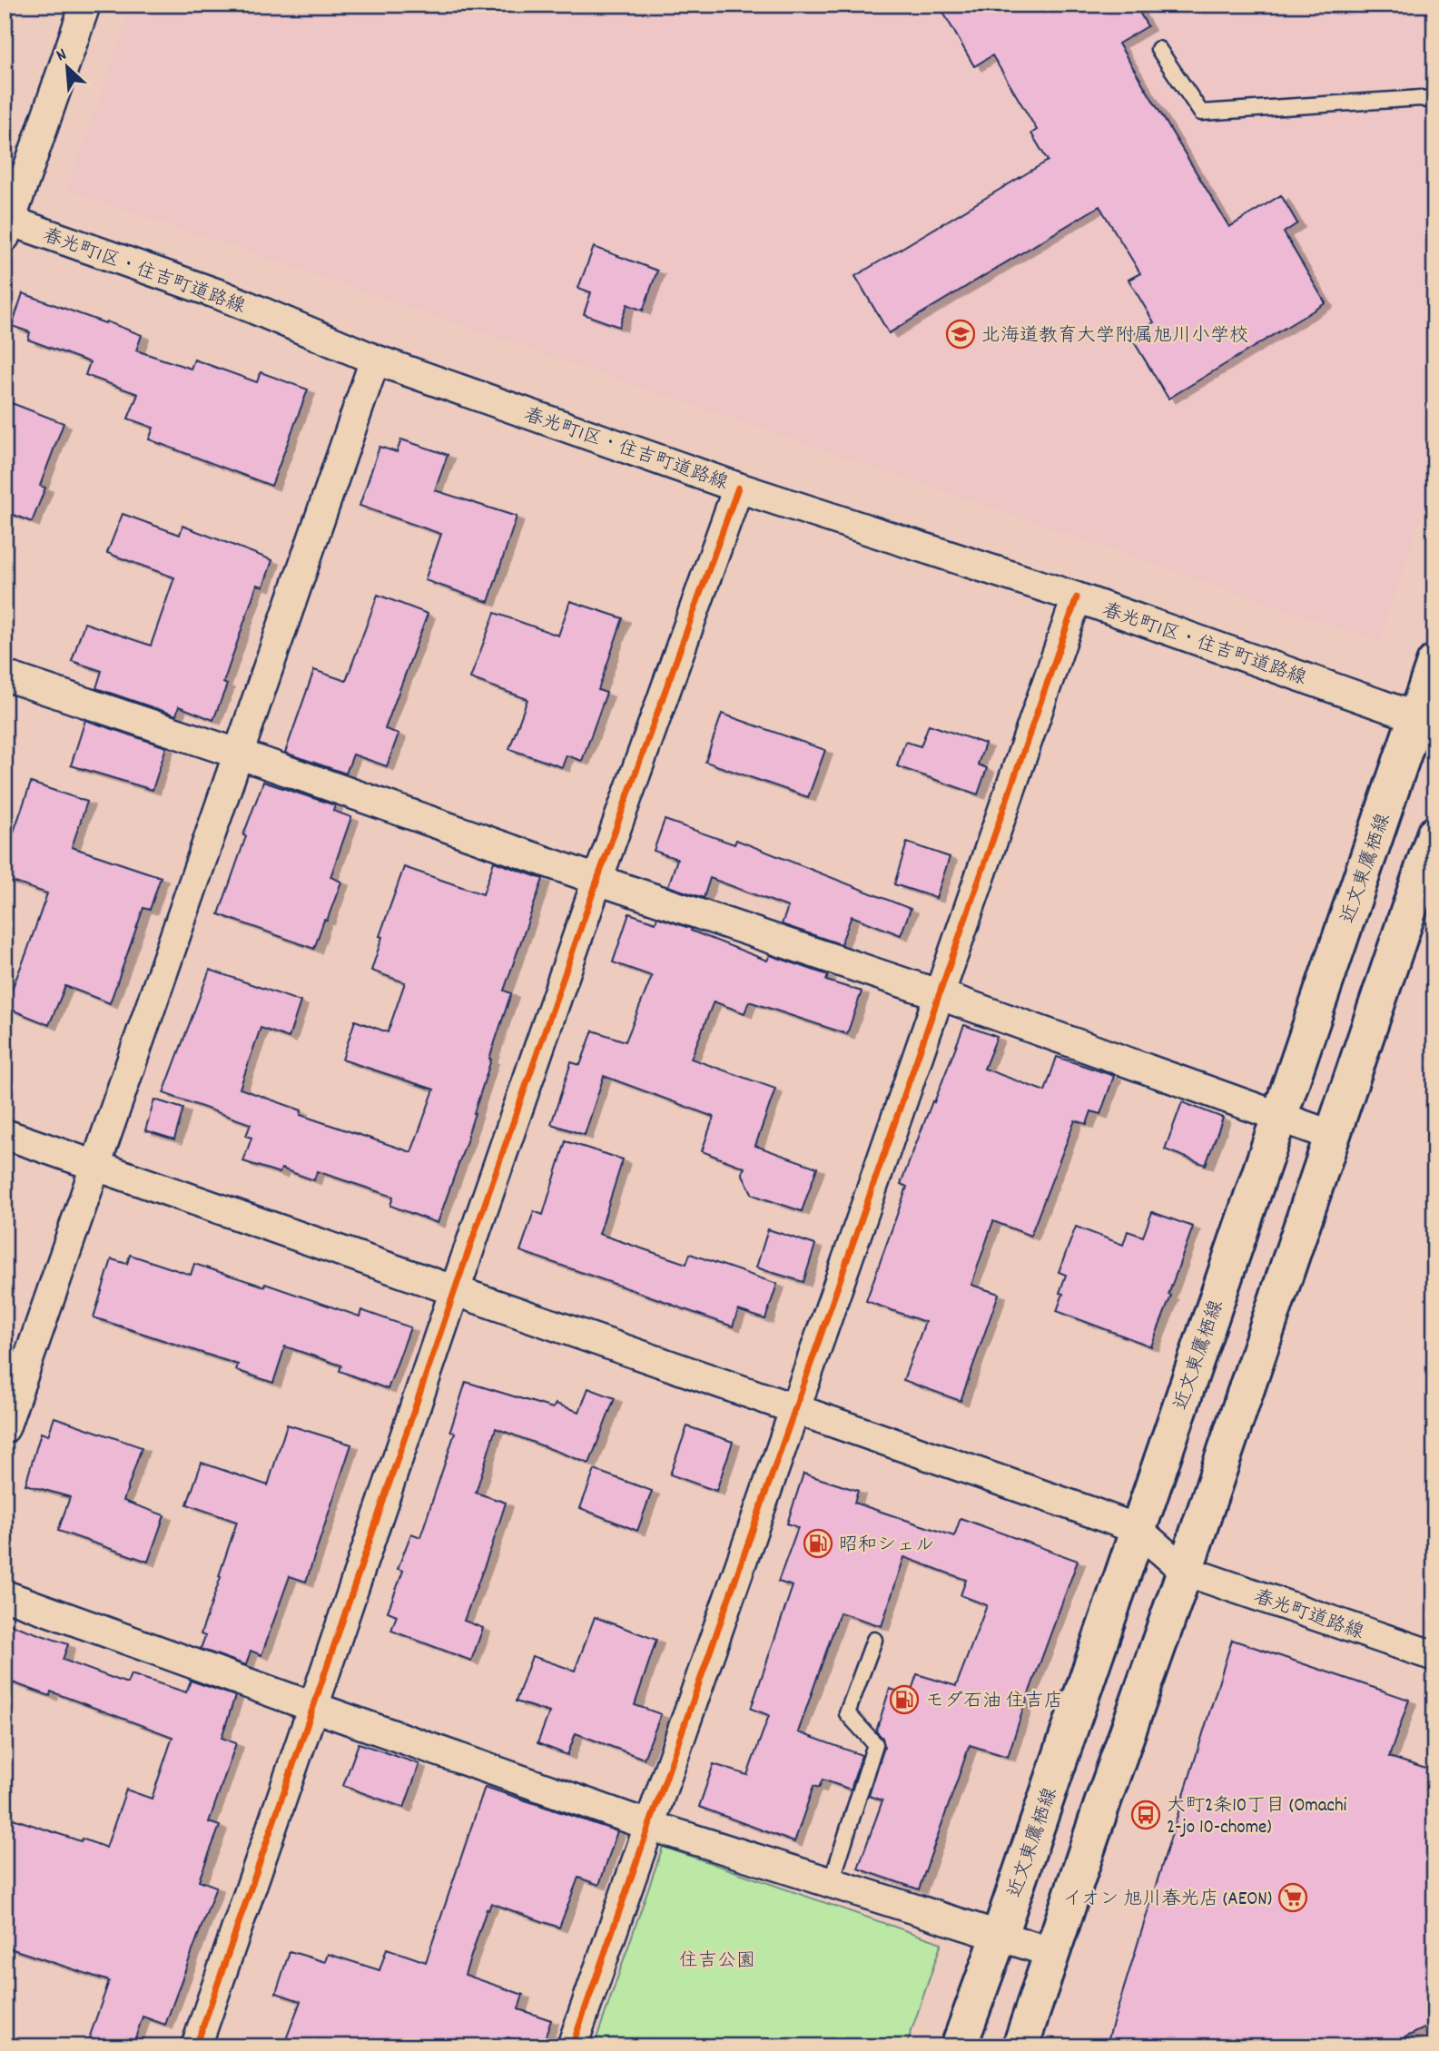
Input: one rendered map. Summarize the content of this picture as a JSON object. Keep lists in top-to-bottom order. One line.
{"streets":{"main road":["近文東鷹栖線"],"street":["春光町1区・住吉町道路線","春光町道路線"]},"crossings":[["春光町1区・住吉町道路線","近文東鷹栖線"]],"parks":["住吉公園"],"places":{"school or university":["北海道教育大学附属旭川小学校"],"fuel station":["昭和シェル","モダ石油 住吉店"],"bus stop":["大町2条10丁目 (Omachi 2-jo 10-chome)"],"supermarket":["イオン 旭川春光店 (AEON)"]},"north":"top left"}
